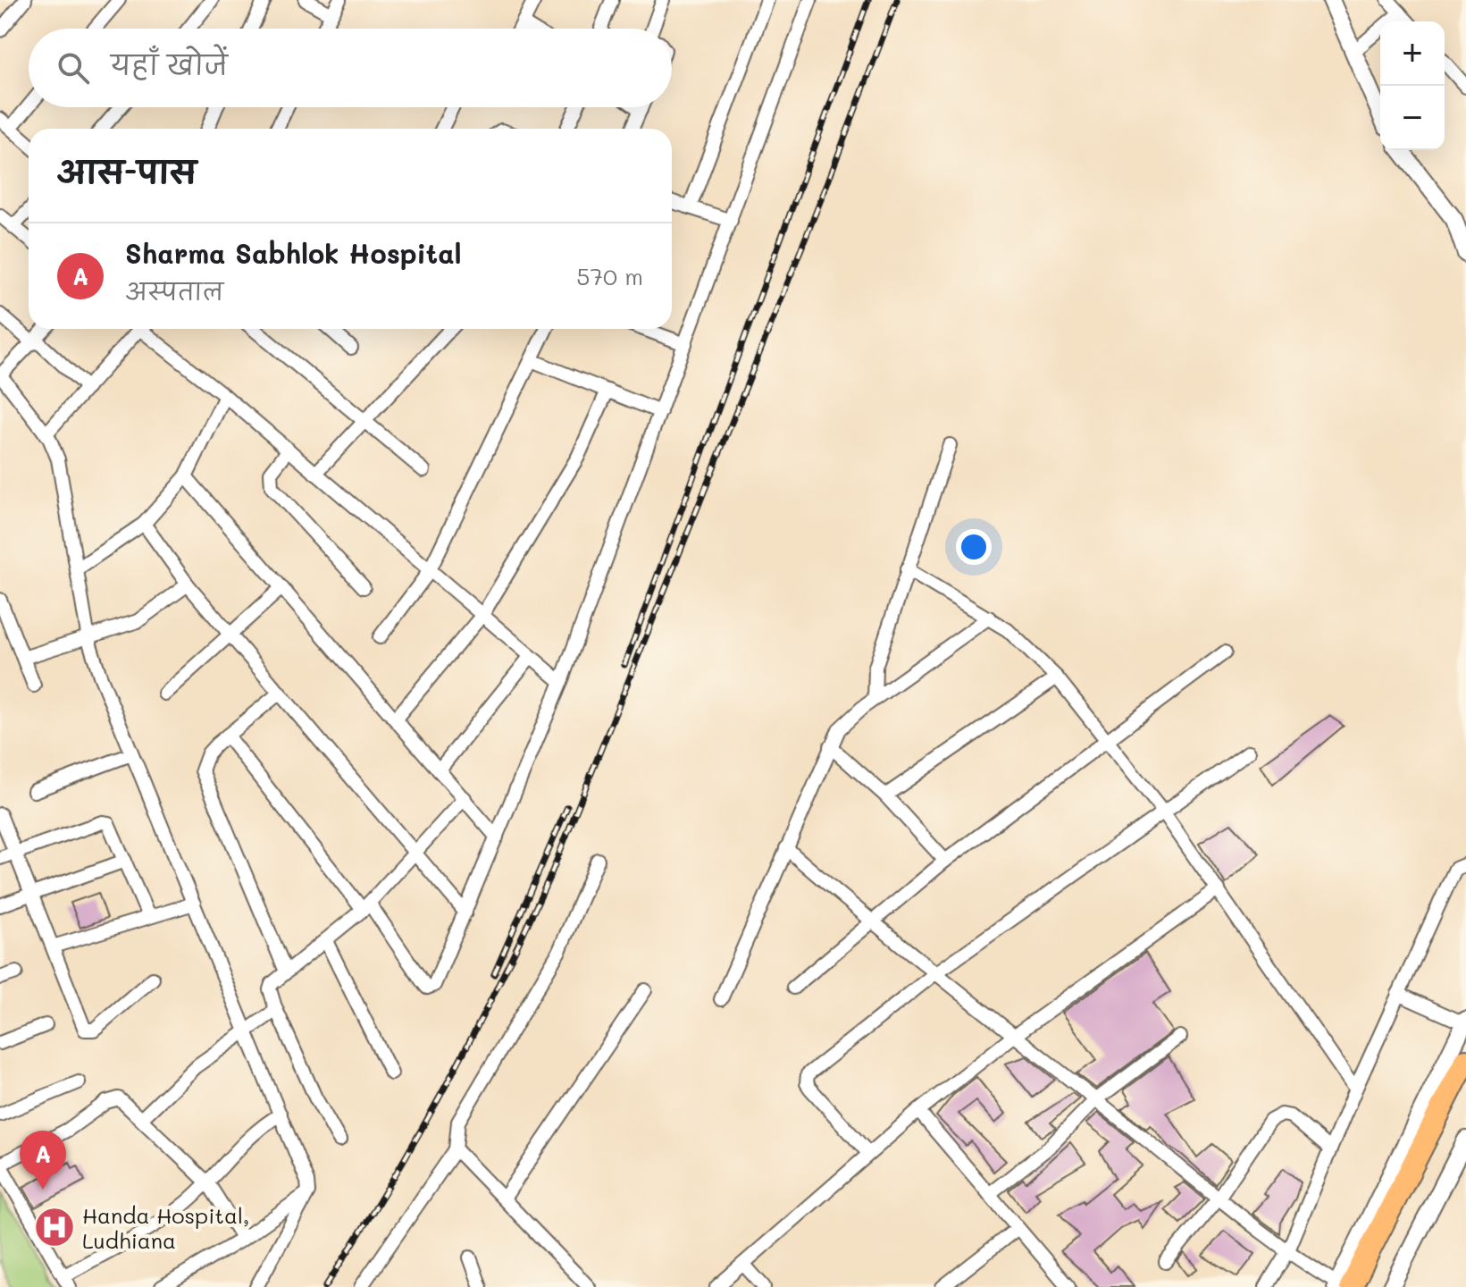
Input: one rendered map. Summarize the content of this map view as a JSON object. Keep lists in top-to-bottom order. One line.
{"places":{"hospital":["Handa Hospital, Ludhiana"]},"page":{"map_buttons":["+","−"],"search":"यहाँ खोजें","heading":"आस-पास","list":[{"mark":"A","name":"Sharma Sabhlok Hospital","note":"अस्पताल","value":"570 m"}],"pins":"A"}}
